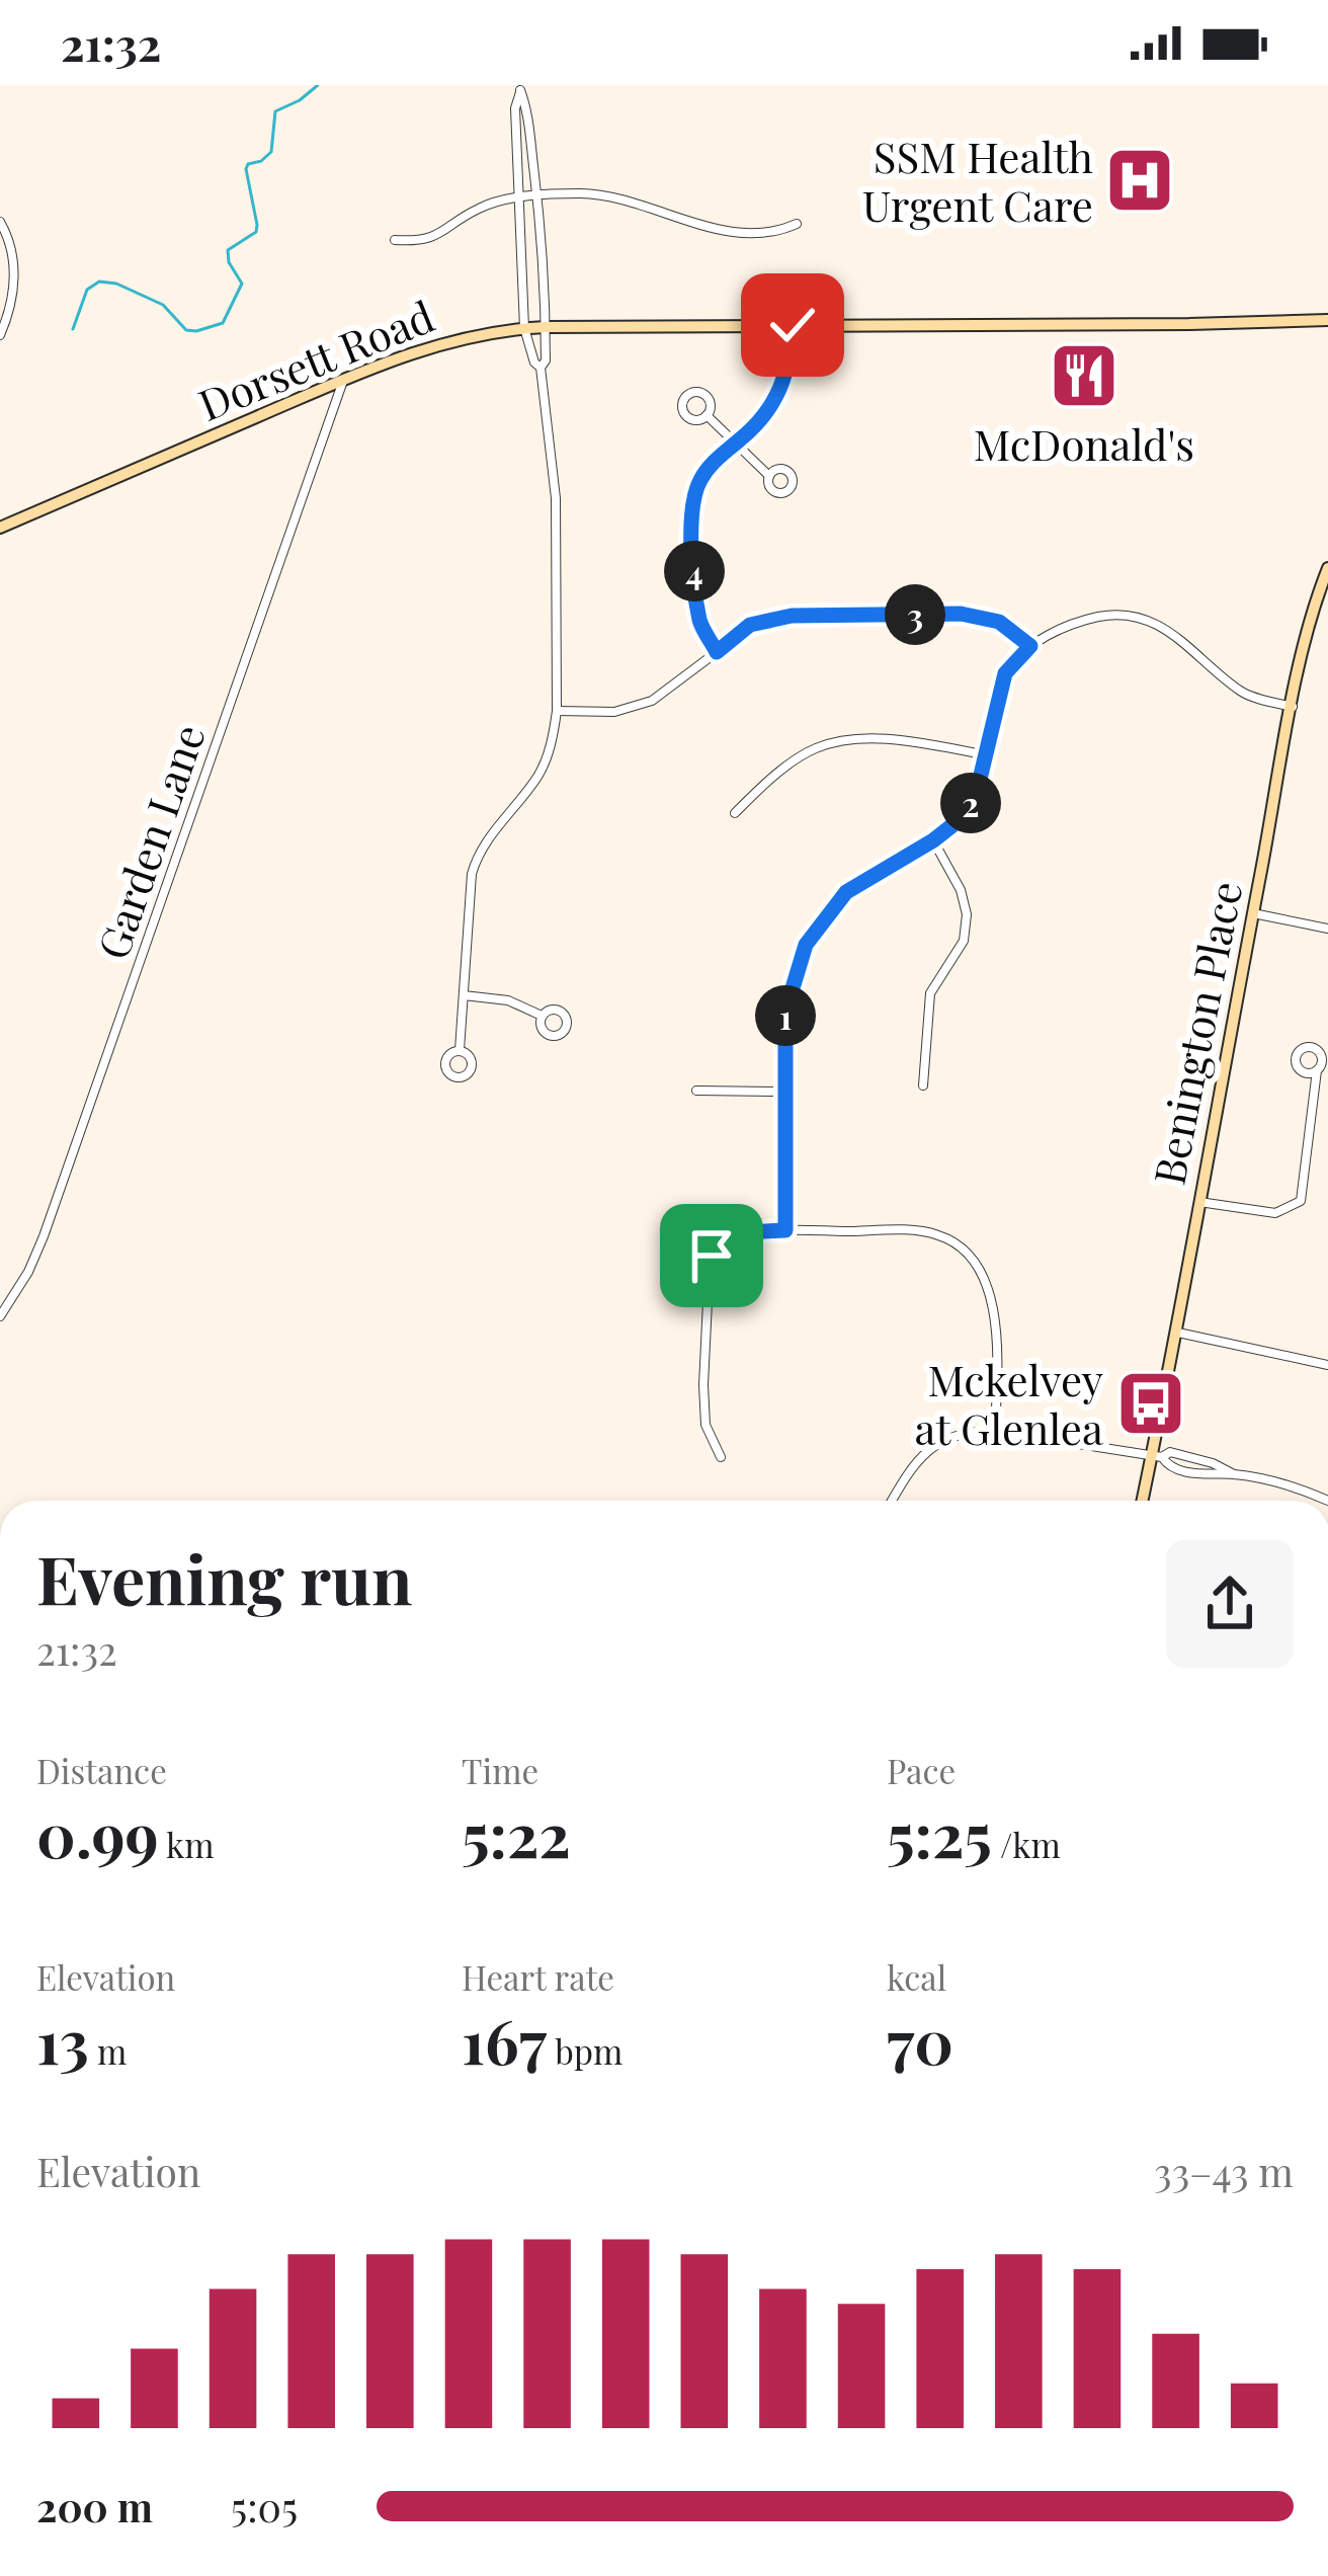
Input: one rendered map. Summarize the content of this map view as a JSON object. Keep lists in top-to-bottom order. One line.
{"streets":{"main road":["Dorsett Road","Benington Place"],"street":["Garden Lane"]},"crossings":[["Dorsett Road","Garden Lane"]],"places":{"hospital":["SSM Health Urgent Care"],"restaurant":["McDonald's"],"bus stop":["Mckelvey at Glenlea"]},"page":{"status":"21:32","pins":["4","3","2","1"],"heading":["Evening run","21:32"],"stats":[["Distance","0.99 km"],["Time","5:22"],["Pace","5:25 /km"],["Elevation","13 m"],["Heart rate","167 bpm"],["kcal","70"]],"chart":["Elevation","33–43 m"],"list":[{"name":"200 m","note":"5:05"}]}}
